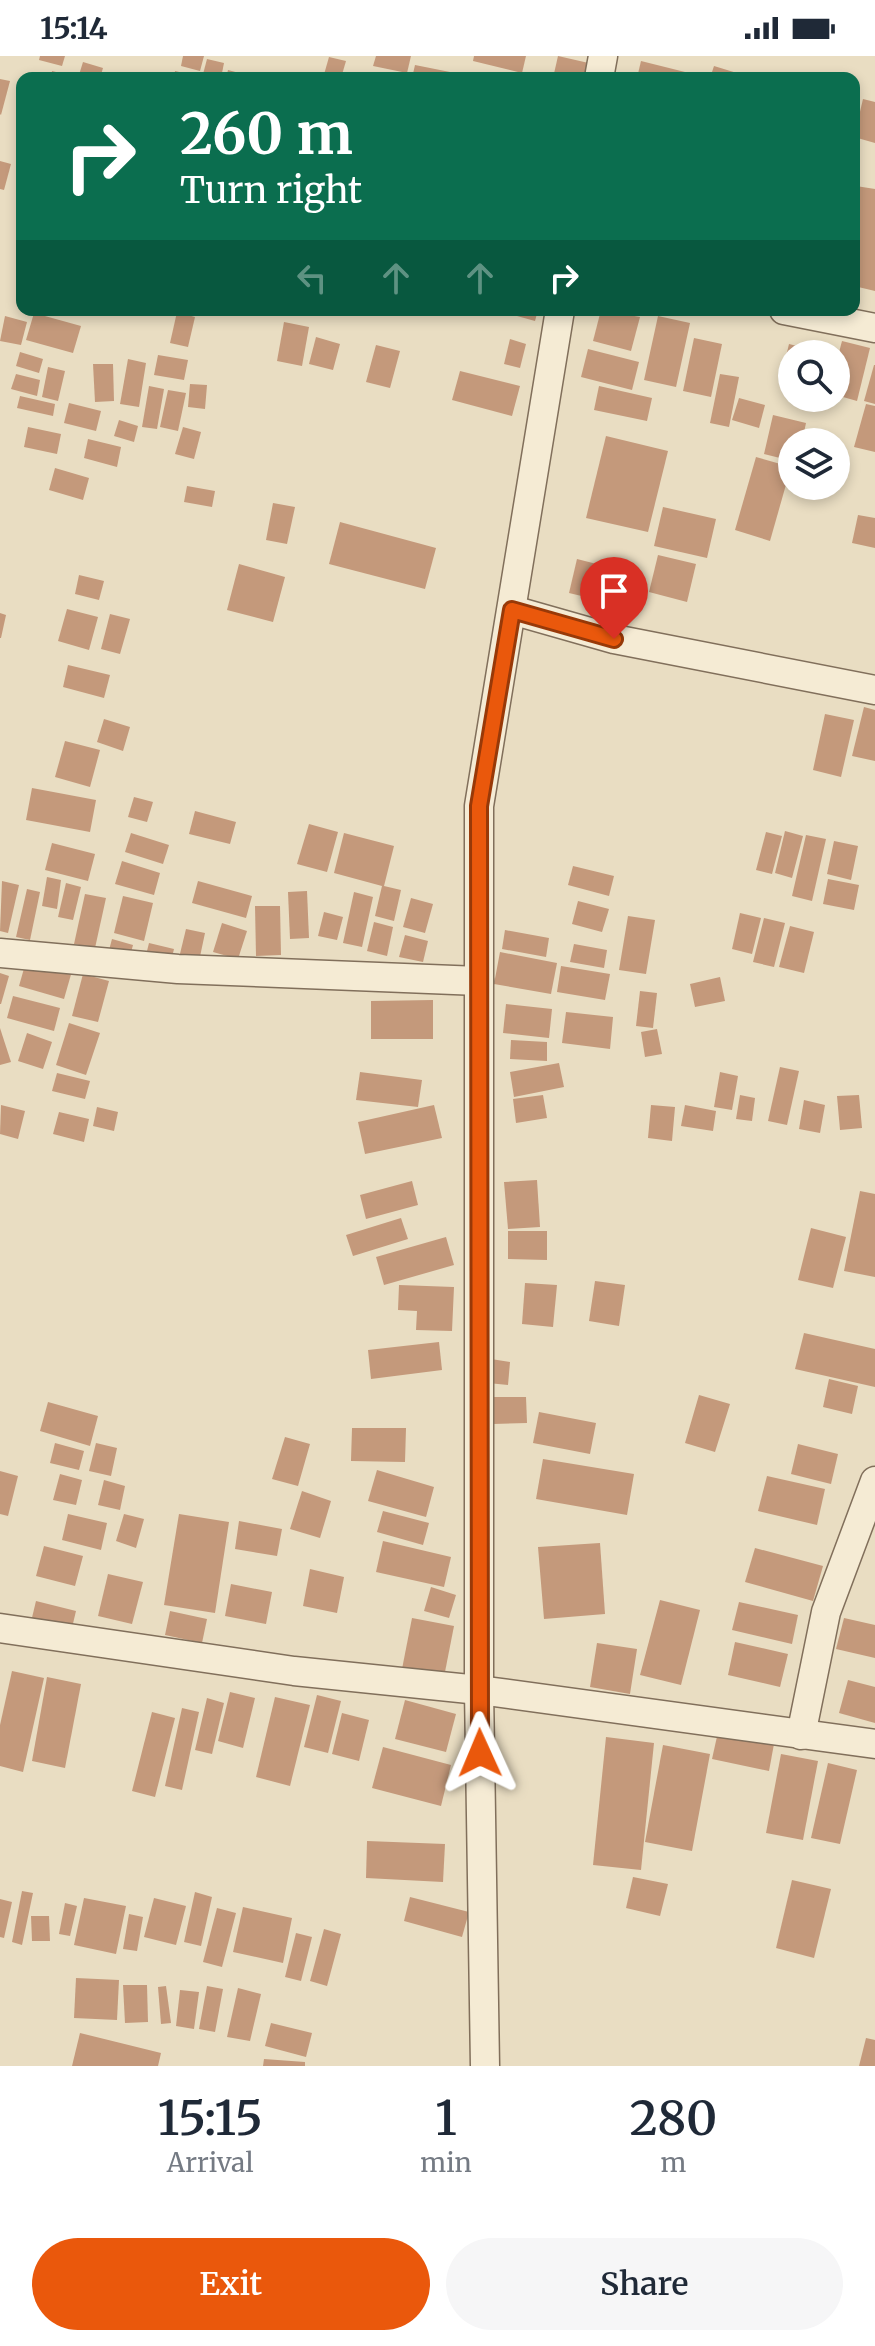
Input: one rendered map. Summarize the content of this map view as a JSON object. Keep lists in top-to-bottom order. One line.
{"page":{"status":"15:14","turn":["260 m","Turn right"],"eta":["15:15","Arrival","1","min","280","m"],"buttons":["Exit","Share"]}}
